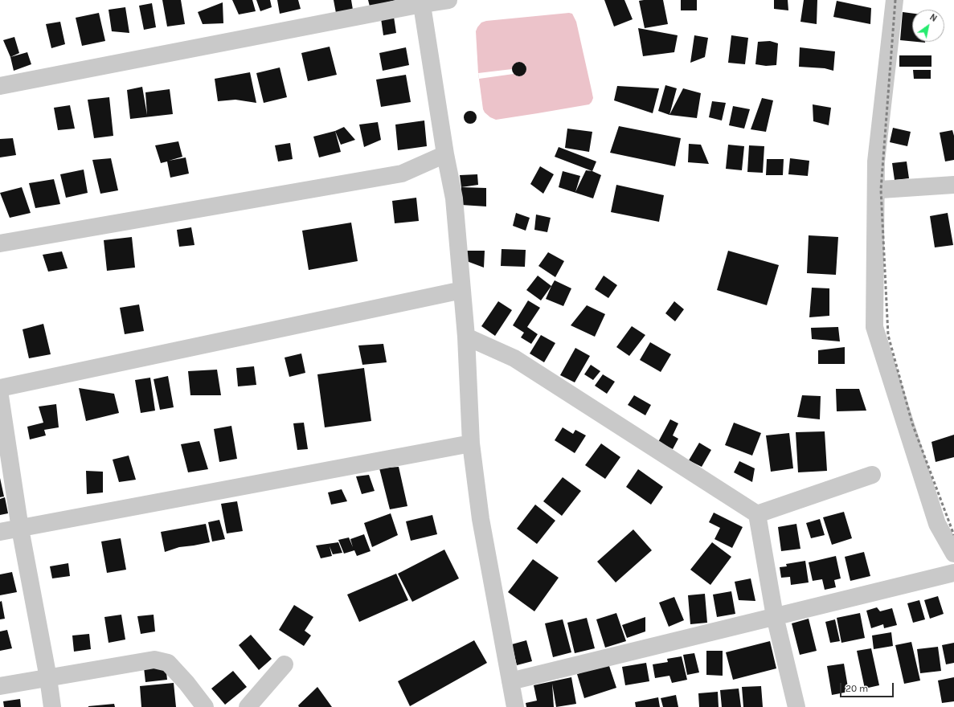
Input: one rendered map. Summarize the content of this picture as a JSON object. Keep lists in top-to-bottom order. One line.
{"scale_bar":"20 m","north":"top right"}
